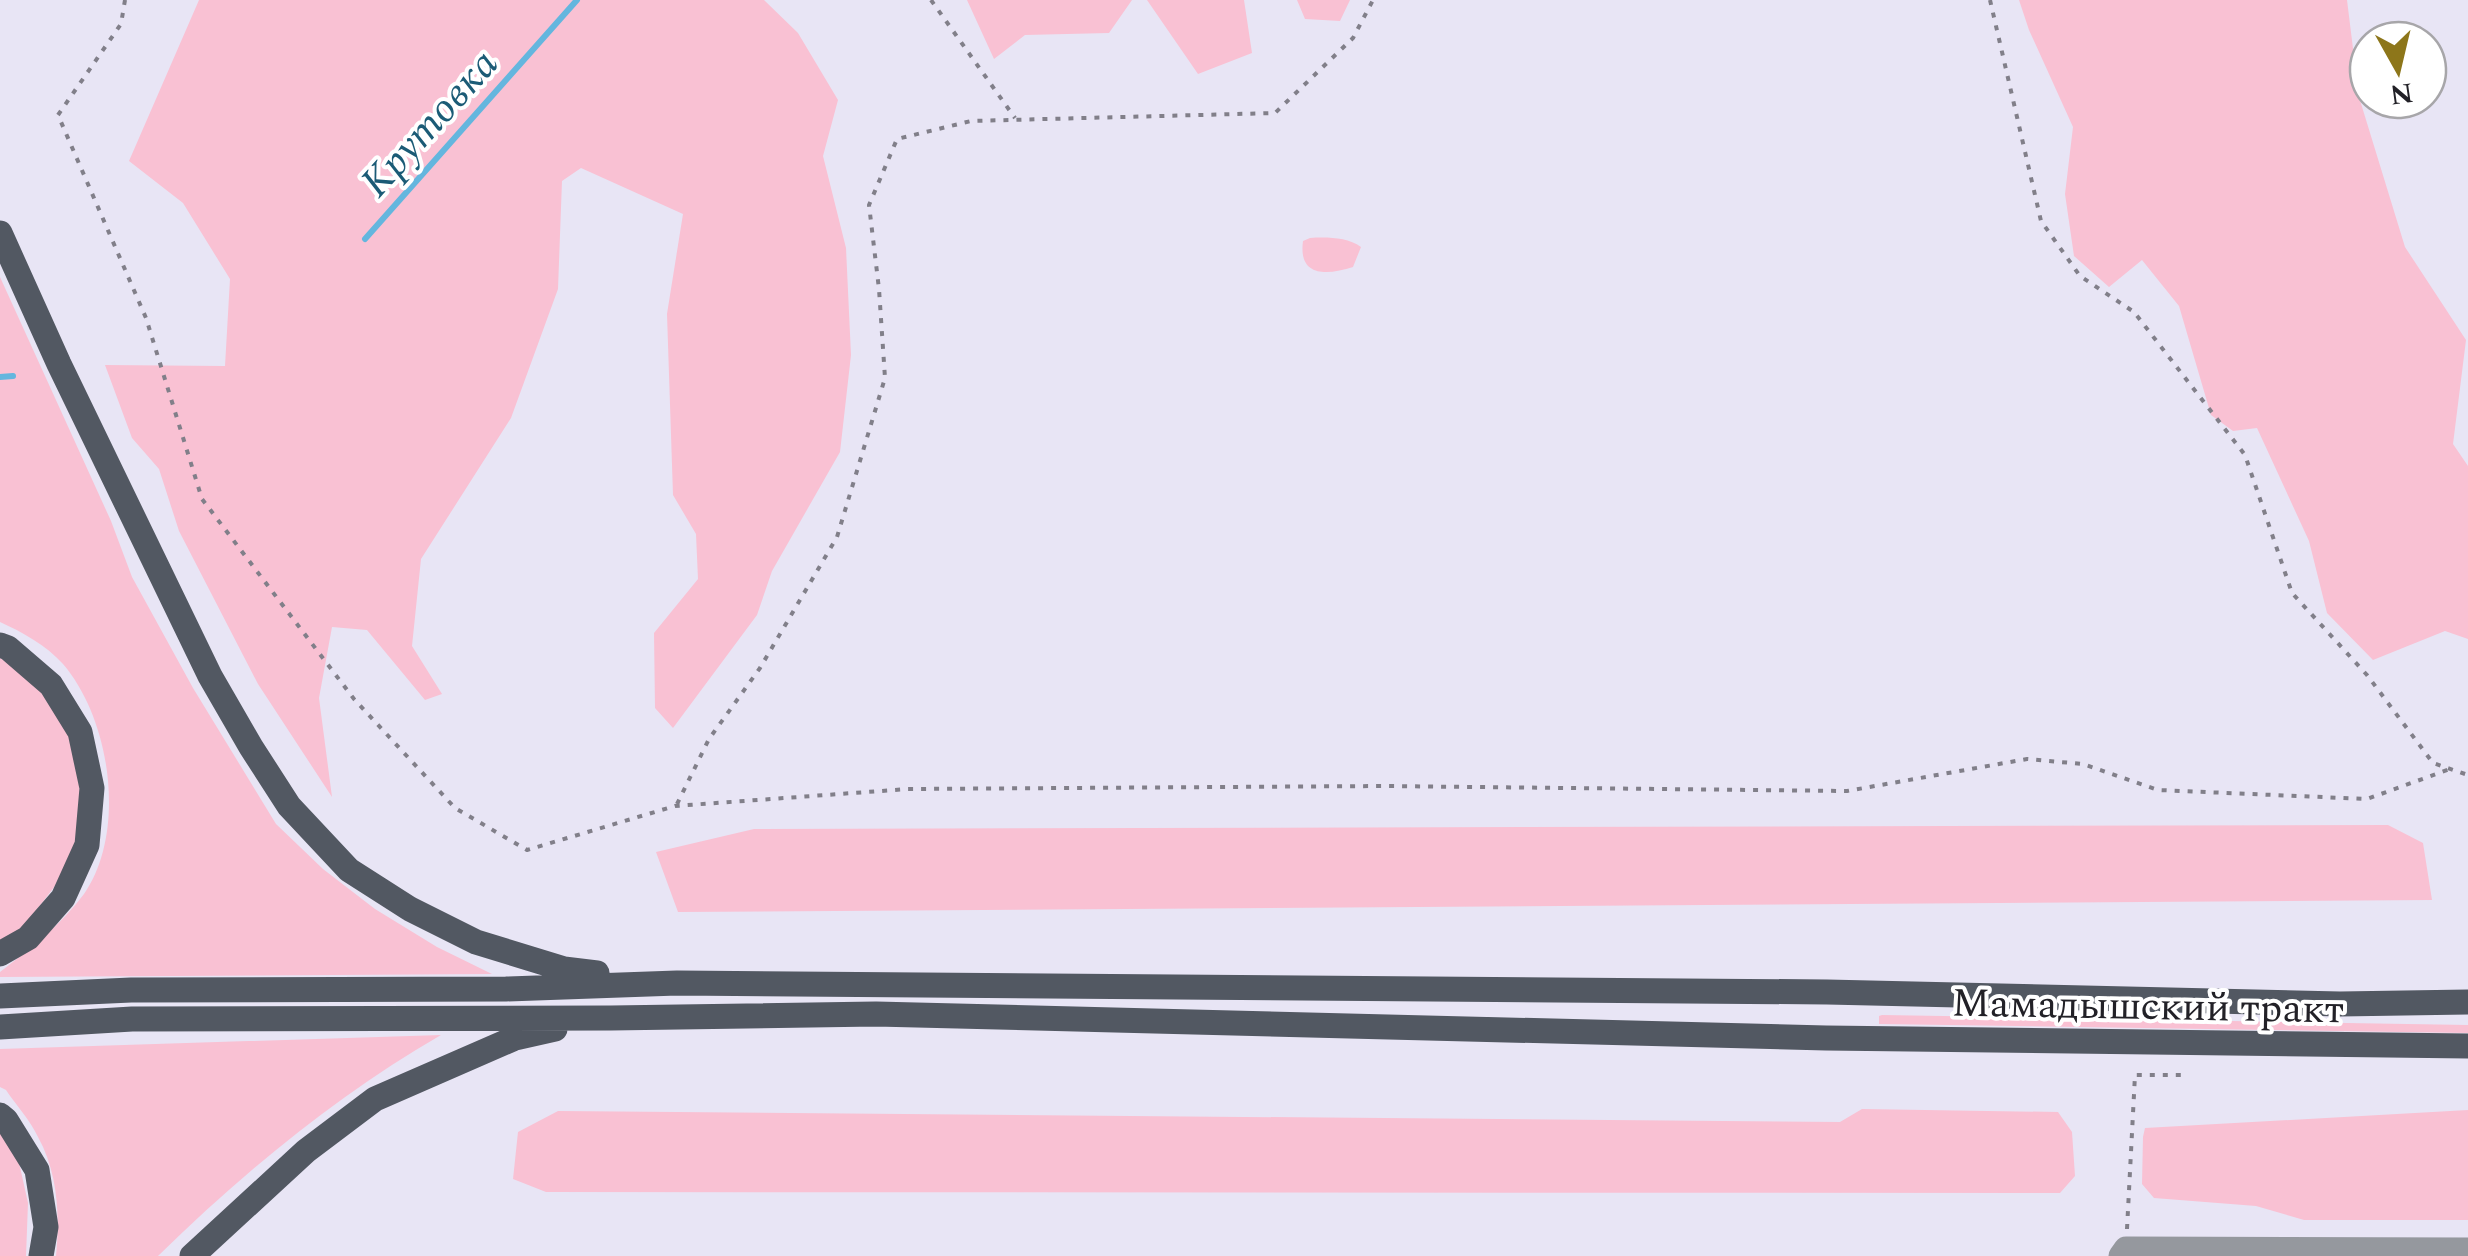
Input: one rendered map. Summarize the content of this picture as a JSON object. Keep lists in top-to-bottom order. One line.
{"streets":{"main road":["Мамадышский тракт"]},"water":["Крутовка"],"north":"bottom"}
